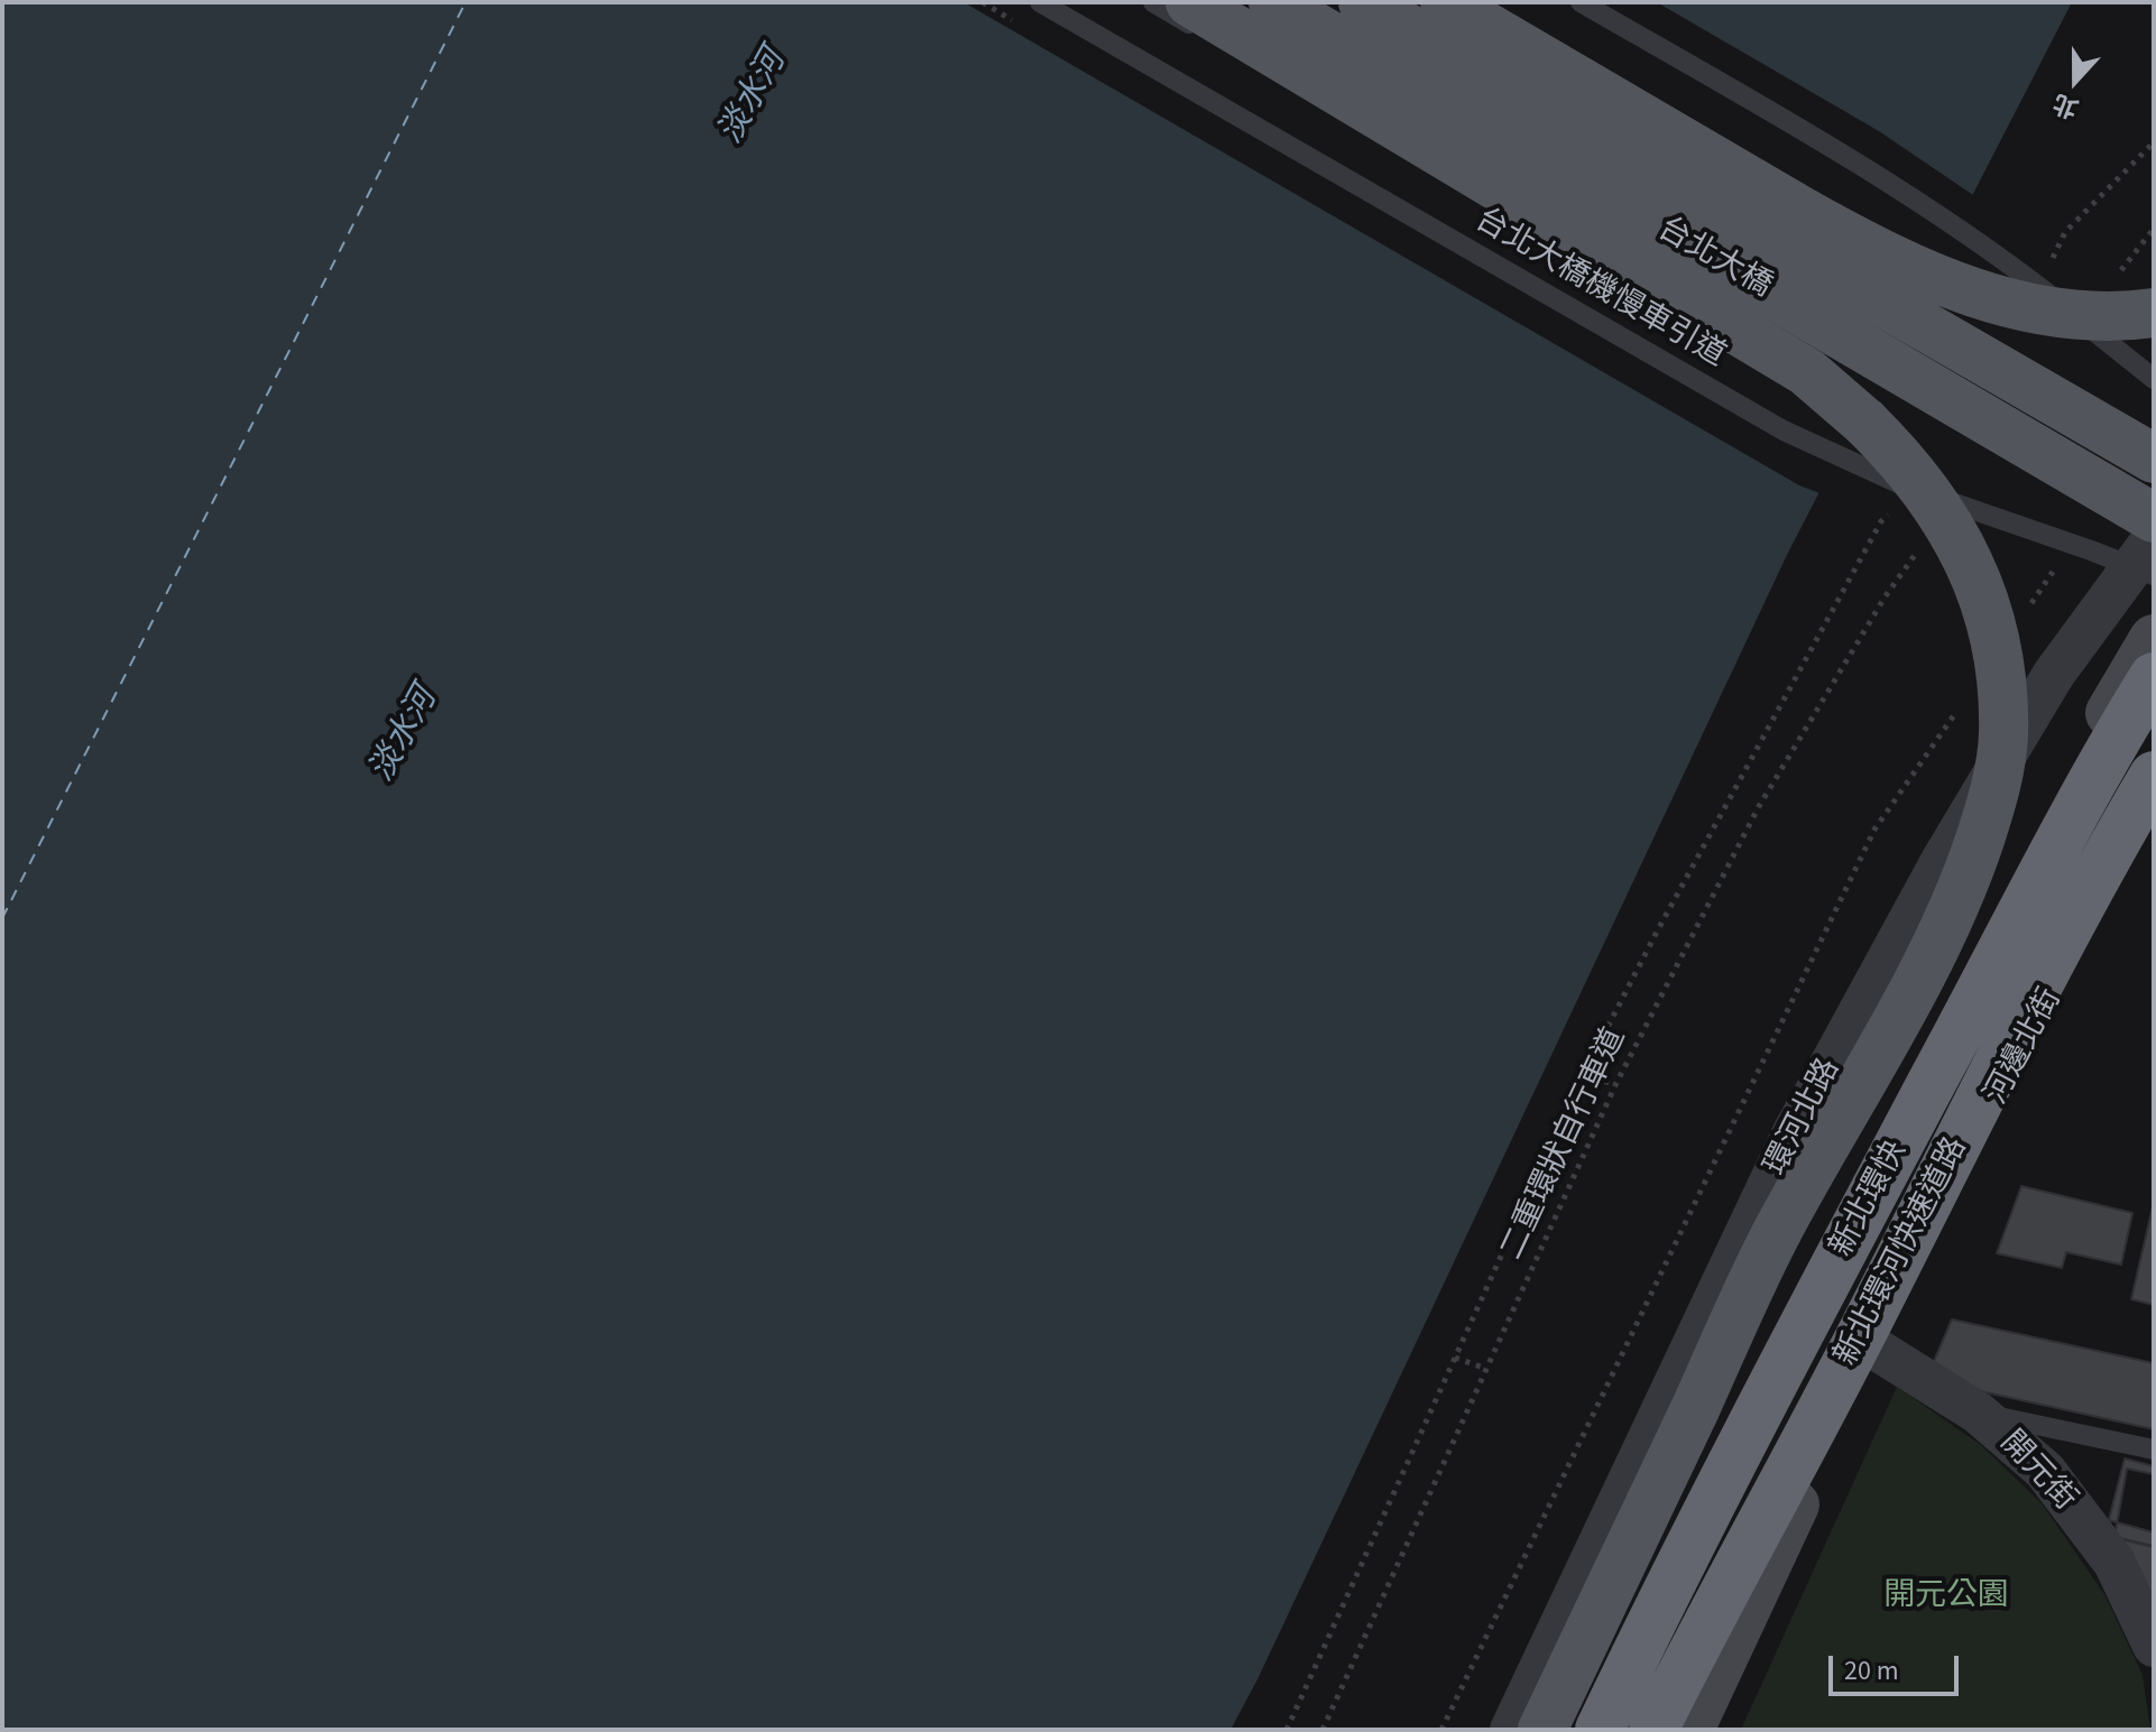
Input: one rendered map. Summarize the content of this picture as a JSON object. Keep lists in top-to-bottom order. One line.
{"streets":{"highway":["新北環快","新北環河快速道路"],"main road":["台北大橋"],"street":["河邊北街","環河北路","開元街"],"lane":["台北大橋機慢車引道"],"path":["二重環狀自行車道"]},"crossings":[["台北大橋","台北大橋機慢車引道"],["台北大橋","環河北路"],["台北大橋機慢車引道","環河北路"],["河邊北街","開元街"]],"water":["淡水河"],"parks":["開元公園"],"scale_bar":"20 m","north":"bottom"}
